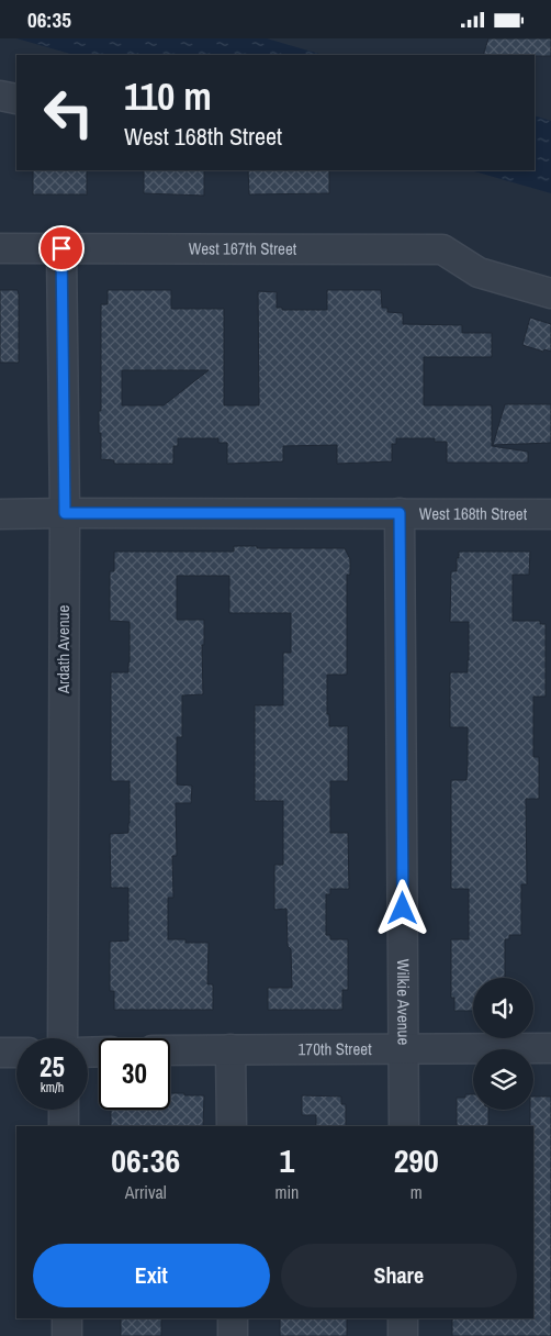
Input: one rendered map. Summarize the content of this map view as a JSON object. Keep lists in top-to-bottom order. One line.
{"streets":{"street":["West 167th Street","West 168th Street","Ardath Avenue","Wilkie Avenue","170th Street"]},"crossings":[["West 167th Street","Ardath Avenue"],["West 168th Street","Ardath Avenue"],["West 168th Street","Wilkie Avenue"],["Wilkie Avenue","170th Street"]],"page":{"status":"06:35","turn":["110 m","West 168th Street"],"speed":"25 km/h","limit":"30","eta":["06:36","Arrival","1","min","290","m"],"buttons":["Exit","Share"]}}
